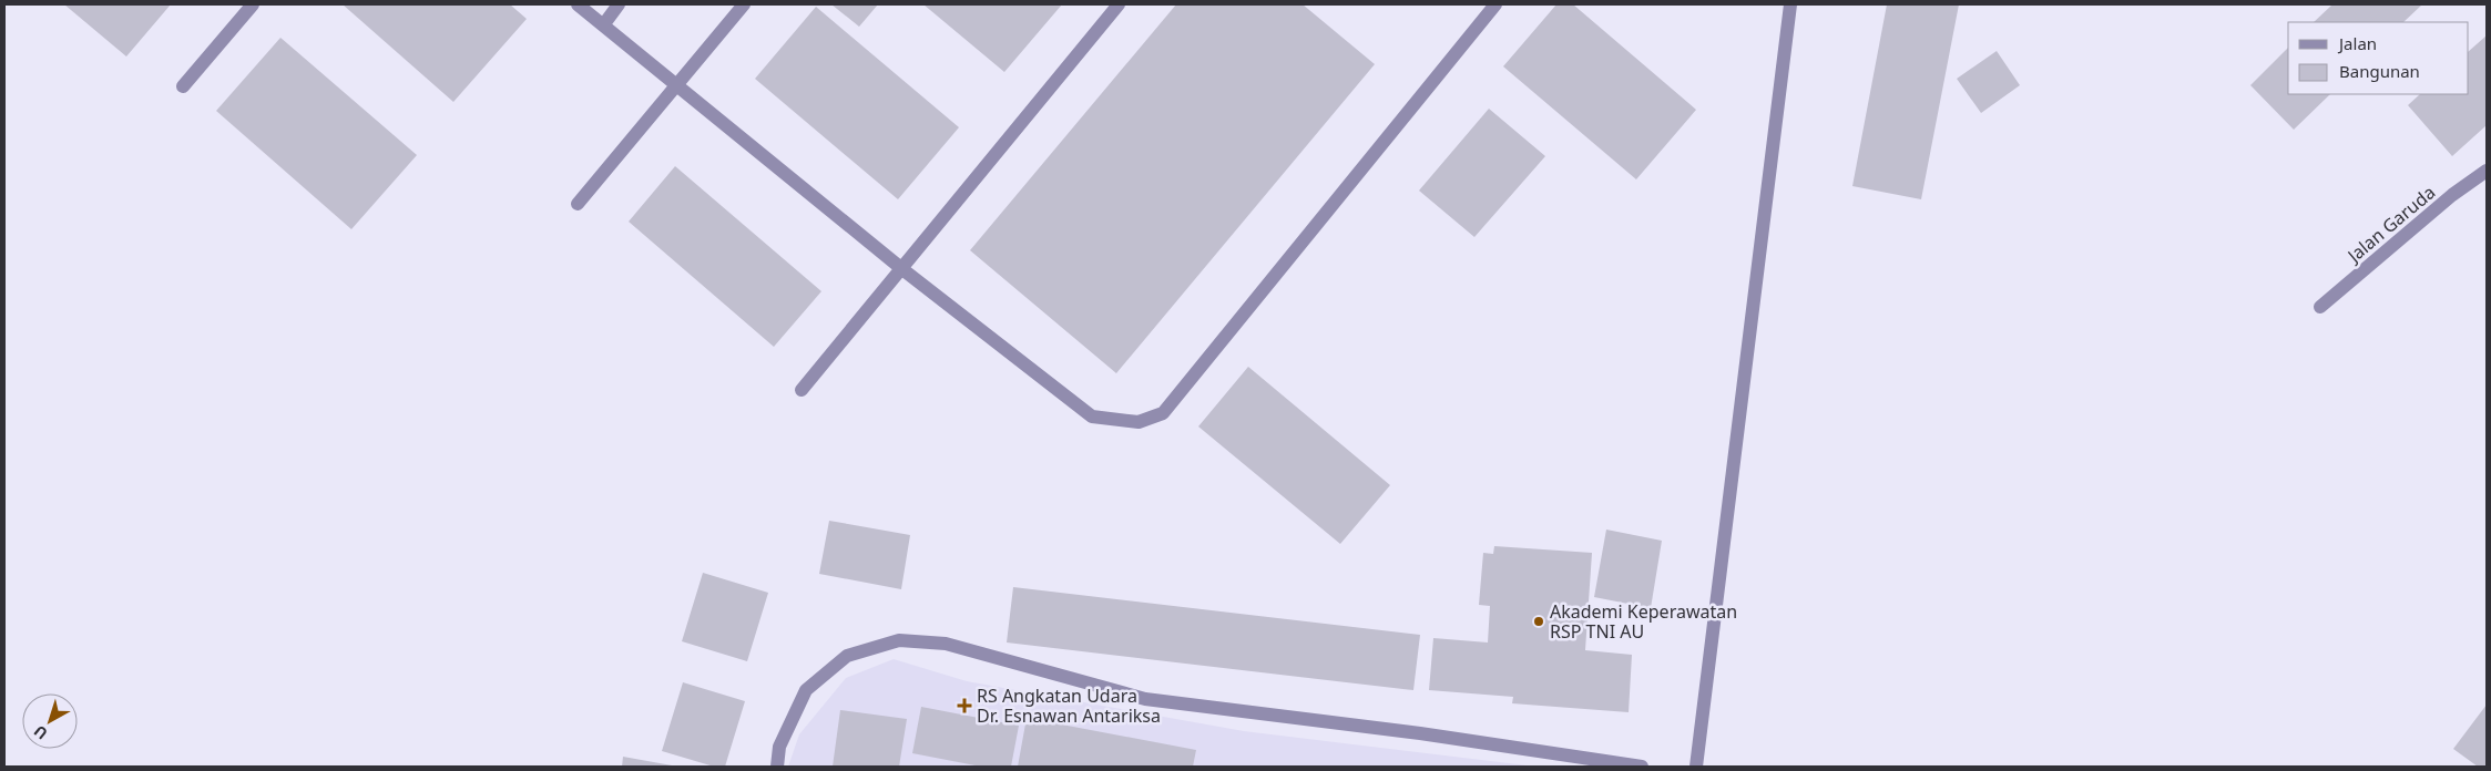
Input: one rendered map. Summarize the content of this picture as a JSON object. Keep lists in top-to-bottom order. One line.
{"streets":{"lane":["Jalan Garuda"]},"places":{"other":["Akademi Keperawatan RSP TNI AU"],"health":["RS Angkatan Udara Dr. Esnawan Antariksa"]},"legend":["Jalan","Bangunan"],"north":"bottom left"}
